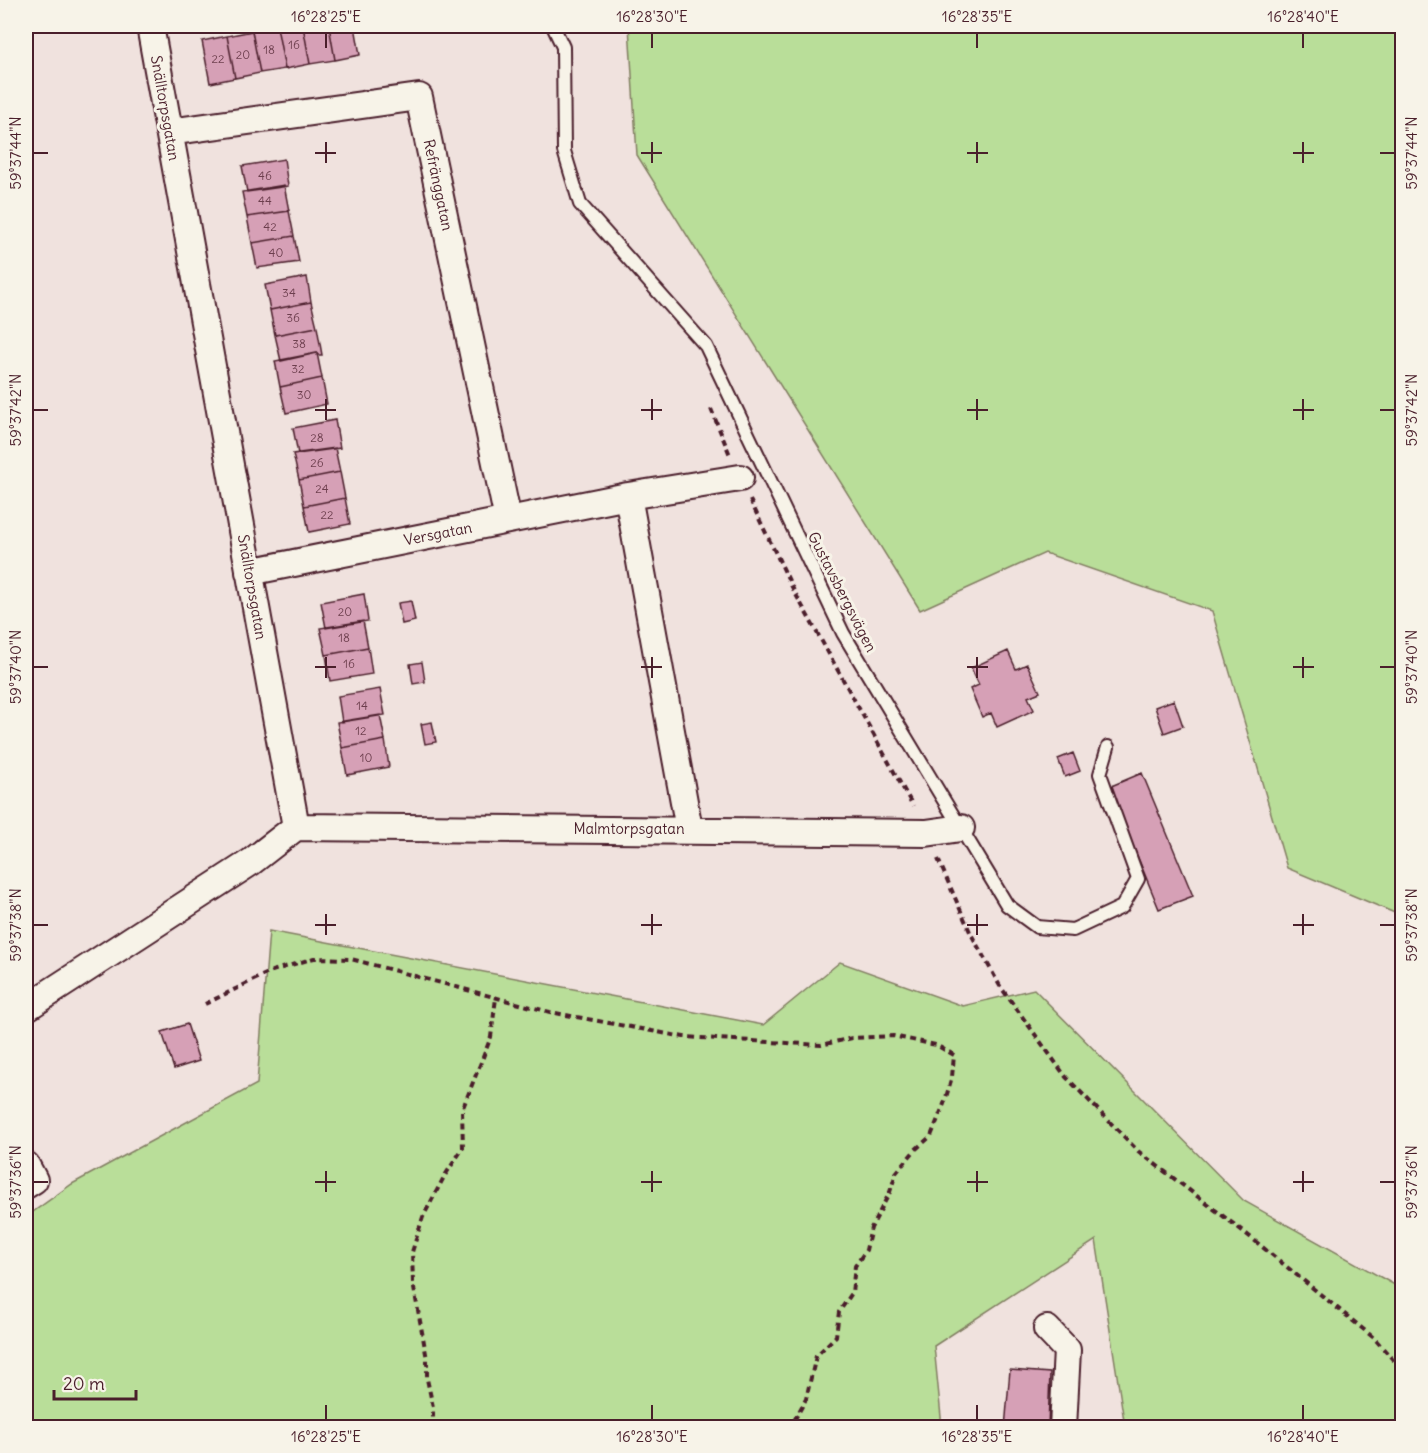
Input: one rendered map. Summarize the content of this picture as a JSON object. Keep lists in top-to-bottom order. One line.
{"streets":{"street":["Snälltorpsgatan","Refränggatan","Versgatan","Malmtorpsgatan"],"lane":["Gustavsbergsvägen"]},"crossings":[["Snälltorpsgatan","Refränggatan"],["Snälltorpsgatan","Versgatan"],["Snälltorpsgatan","Malmtorpsgatan"],["Refränggatan","Versgatan"],["Gustavsbergsvägen","Malmtorpsgatan"]],"house_numbers":["16","18","20","22","46","44","42","40","34","36","38","32","30","28","26","24","22","20","18","16","14","12","10"],"scale_bar":"20 m","coordinates":["16°28'25\"E","16°28'30\"E","16°28'35\"E","16°28'40\"E","59°37'44\"N","59°37'42\"N","59°37'40\"N","59°37'38\"N","59°37'36\"N"]}
